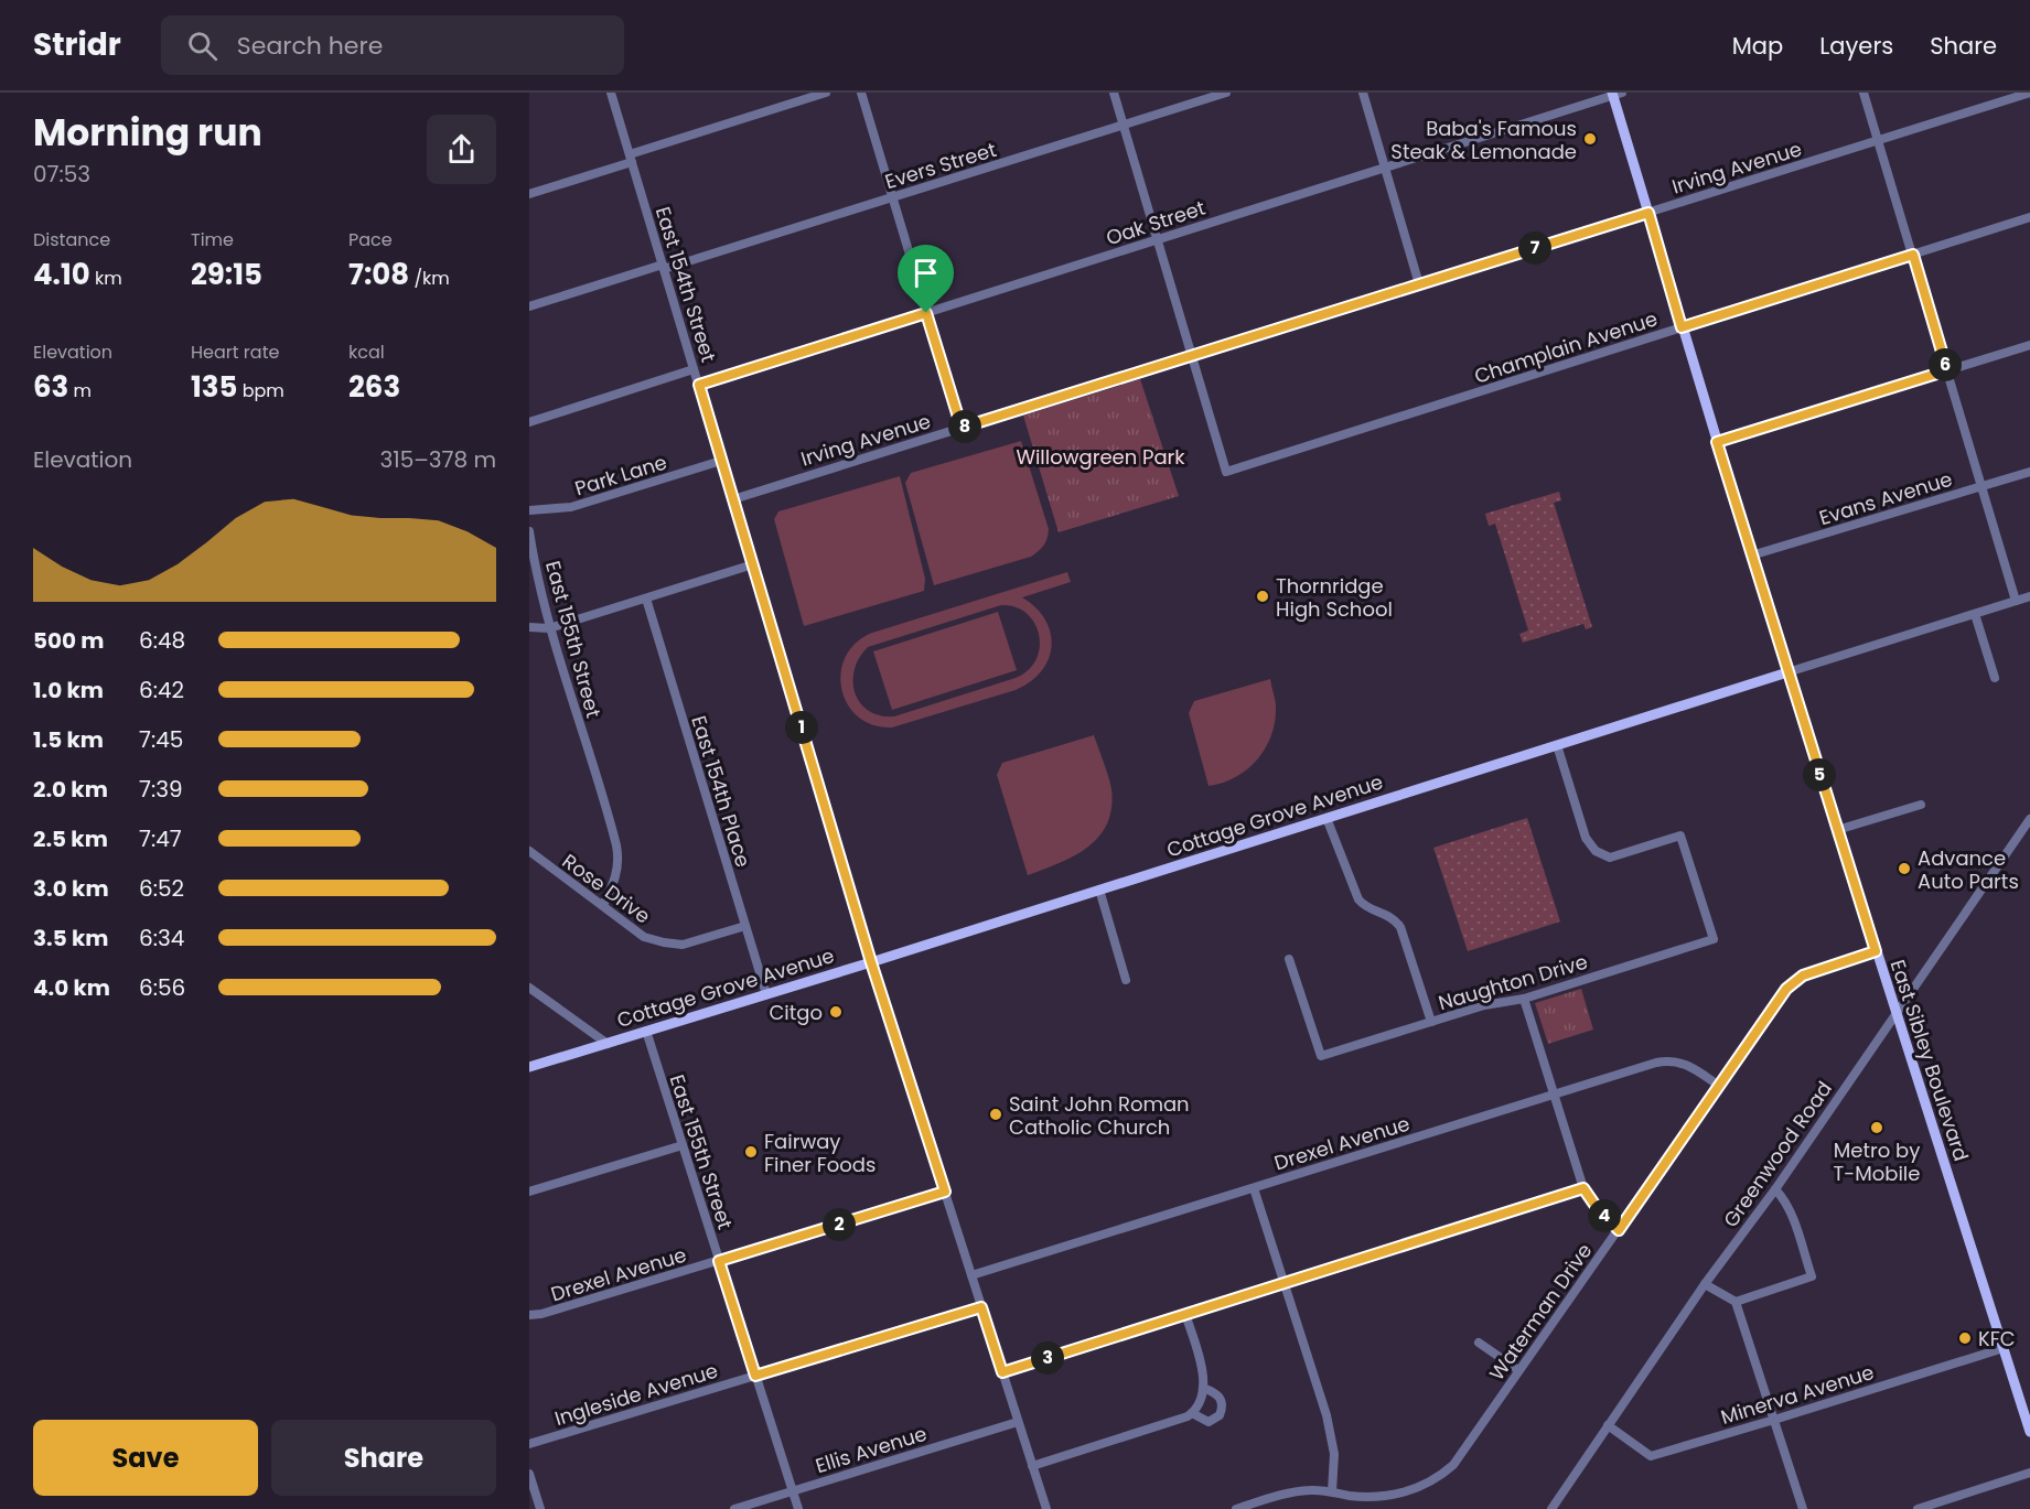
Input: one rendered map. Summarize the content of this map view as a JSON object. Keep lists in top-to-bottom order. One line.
{"streets":{"main road":["Cottage Grove Avenue","East Sibley Boulevard"],"street":["Evers Street","Irving Avenue","Oak Street","East 154th Street","Champlain Avenue","Park Lane","Evans Avenue","East 155th Street","East 154th Place","Rose Drive","Naughton Drive","Drexel Avenue","Greenwood Road","Waterman Drive","Ingleside Avenue","Minerva Avenue","Ellis Avenue"]},"crossings":[["Evers Street","East 154th Street"],["Irving Avenue","East 154th Street"],["Irving Avenue","Champlain Avenue"],["Irving Avenue","East Sibley Boulevard"],["Oak Street","East 154th Street"],["Oak Street","East Sibley Boulevard"],["East 154th Street","Park Lane"],["East 154th Street","Cottage Grove Avenue"],["East 154th Street","Drexel Avenue"],["East 154th Street","Ingleside Avenue"],["East 154th Street","Ellis Avenue"],["Champlain Avenue","East Sibley Boulevard"],["Evans Avenue","East Sibley Boulevard"],["East 155th Street","Cottage Grove Avenue"],["East 155th Street","Rose Drive"],["East 155th Street","Drexel Avenue"],["East 155th Street","Ingleside Avenue"],["East 155th Street","Ellis Avenue"],["East 154th Place","Cottage Grove Avenue"],["East 154th Place","Rose Drive"],["Cottage Grove Avenue","Naughton Drive"],["Cottage Grove Avenue","East Sibley Boulevard"],["East Sibley Boulevard","Greenwood Road"],["East Sibley Boulevard","Waterman Drive"],["East Sibley Boulevard","Minerva Avenue"],["Drexel Avenue","Waterman Drive"],["Greenwood Road","Minerva Avenue"]],"parks":["Willowgreen Park"],"places":["Baba's Famous Steak & Lemonade","Thornridge High School","Advance Auto Parts","Citgo","Saint John Roman Catholic Church","Metro by T-Mobile","Fairway Finer Foods","KFC"],"page":{"header":"Stridr","search":"Search here","nav":["Map","Layers","Share"],"heading":["Morning run","07:53"],"stats":[["Distance","4.10 km"],["Time","29:15"],["Pace","7:08 /km"],["Elevation","63 m"],["Heart rate","135 bpm"],["kcal","263"]],"pins":["7","6","8","1","5","4","2","3"],"chart":["Elevation","315–378 m"],"list":[{"name":"500 m","note":"6:48"},{"name":"1.0 km","note":"6:42"},{"name":"1.5 km","note":"7:45"},{"name":"2.0 km","note":"7:39"},{"name":"2.5 km","note":"7:47"},{"name":"3.0 km","note":"6:52"},{"name":"3.5 km","note":"6:34"},{"name":"4.0 km","note":"6:56"}],"buttons":["Save","Share"]}}
